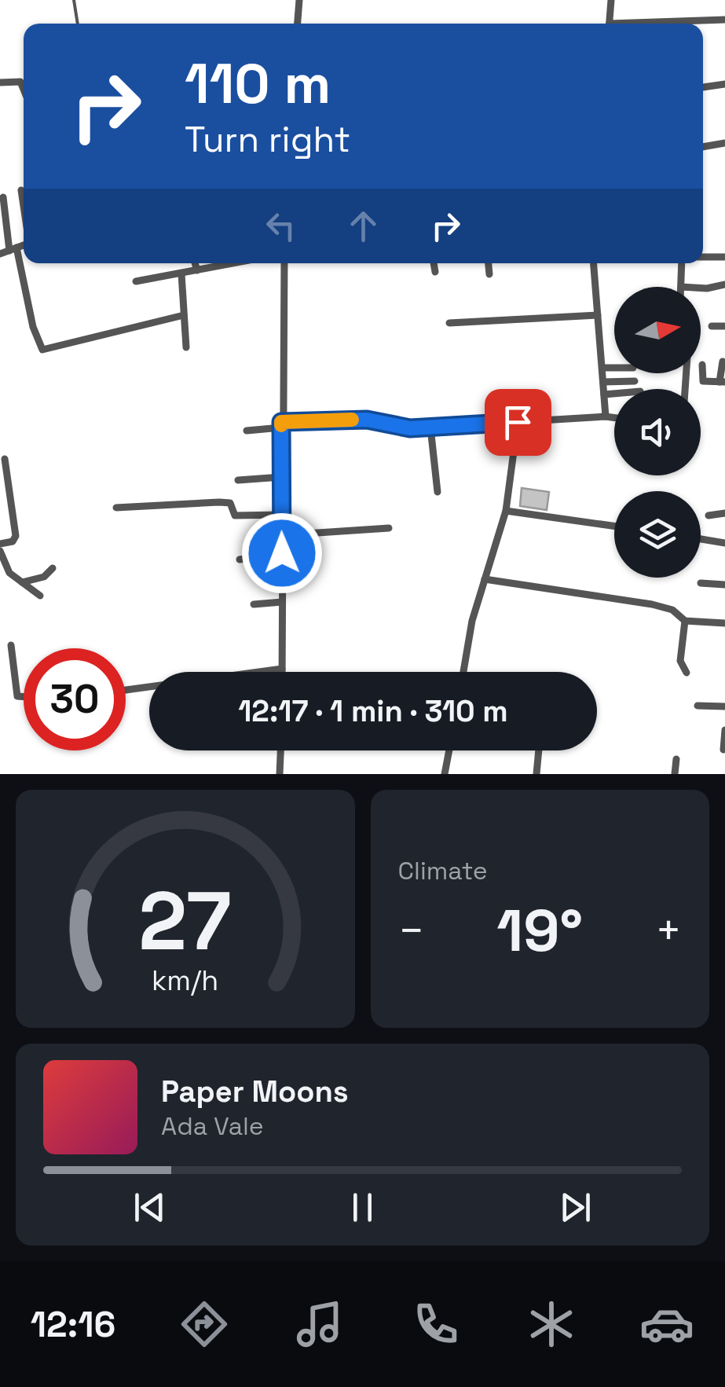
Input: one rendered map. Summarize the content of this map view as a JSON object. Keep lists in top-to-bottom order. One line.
{"north":"right","page":{"turn":["110 m","Turn right"],"limit":"30","trip":"12:17 · 1 min · 310 m","tile":"Climate","heat":["−","19°","+"],"song":["Paper Moons","Ada Vale"],"tabs":"12:16","gauge":["27","km/h"]}}
